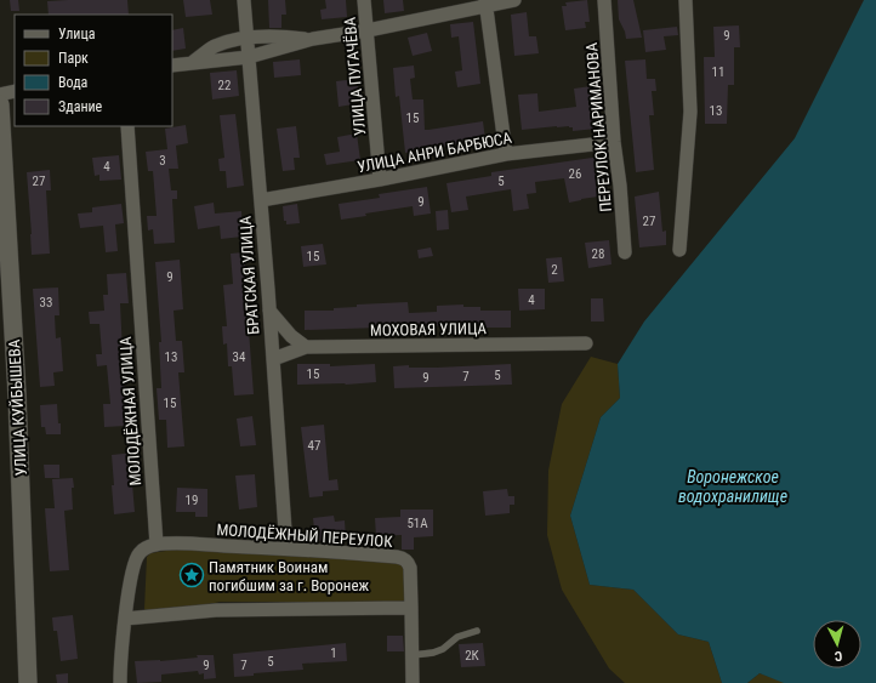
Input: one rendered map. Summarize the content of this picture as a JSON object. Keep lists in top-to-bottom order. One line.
{"streets":{"main road":["УЛИЦА КУЙБЫШЕВА"],"street":["УЛИЦА ПУГАЧЁВА","ПЕРЕУЛОК НАРИМАНОВА","УЛИЦА АНРИ БАРБЮСА","БРАТСКАЯ УЛИЦА","МОХОВАЯ УЛИЦА","МОЛОДЁЖНАЯ УЛИЦА","МОЛОДЁЖНЫЙ ПЕРЕУЛОК"]},"crossings":[["УЛИЦА ПУГАЧЁВА","УЛИЦА АНРИ БАРБЮСА"],["ПЕРЕУЛОК НАРИМАНОВА","УЛИЦА АНРИ БАРБЮСА"],["УЛИЦА АНРИ БАРБЮСА","БРАТСКАЯ УЛИЦА"],["БРАТСКАЯ УЛИЦА","МОХОВАЯ УЛИЦА"],["БРАТСКАЯ УЛИЦА","МОЛОДЁЖНЫЙ ПЕРЕУЛОК"],["МОЛОДЁЖНАЯ УЛИЦА","МОЛОДЁЖНЫЙ ПЕРЕУЛОК"]],"water":["Воронежское водохранилище"],"places":{"place":["Памятник Воинам погибшим за г. Воронеж"]},"house_numbers":["9","11","22","13","15","3","4","26","27","5","9","27","28","15","2","9","4","33","13","34","15","5","7","9","15","47","19","51А","1","2К","5","9","7"],"legend":["Улица","Парк","Вода","Здание"],"north":"bottom"}
